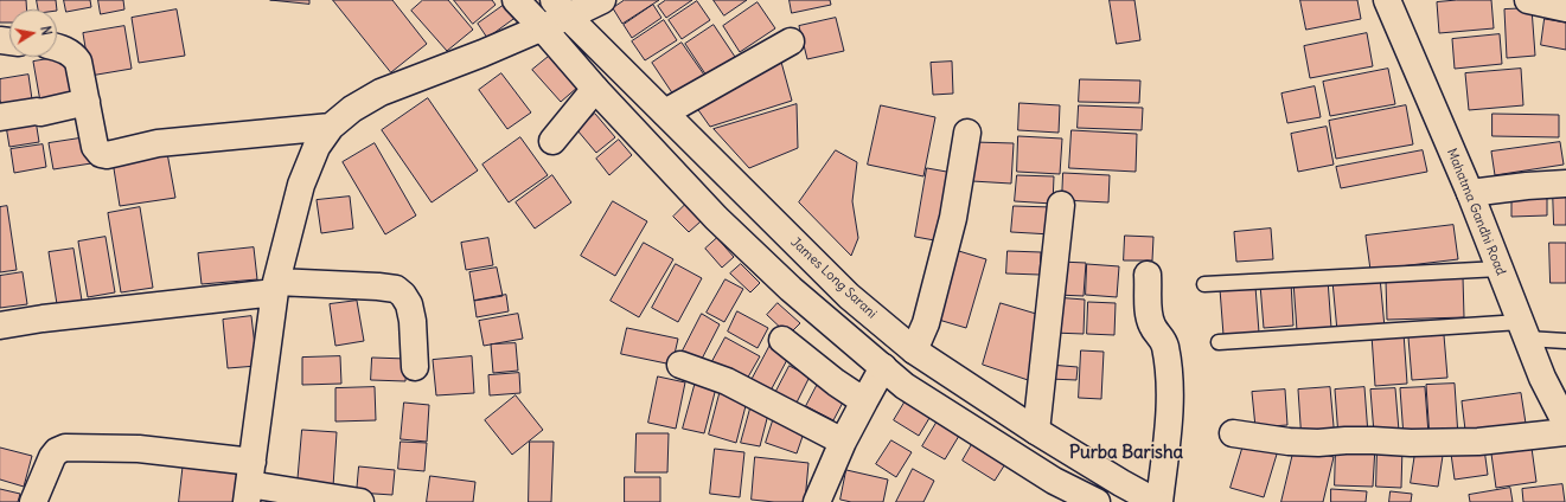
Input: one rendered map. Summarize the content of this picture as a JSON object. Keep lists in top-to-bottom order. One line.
{"streets":{"street":["Mahatma Gandhi Road","James Long Sarani"]},"districts":["Purba Barisha"],"north":"right"}
